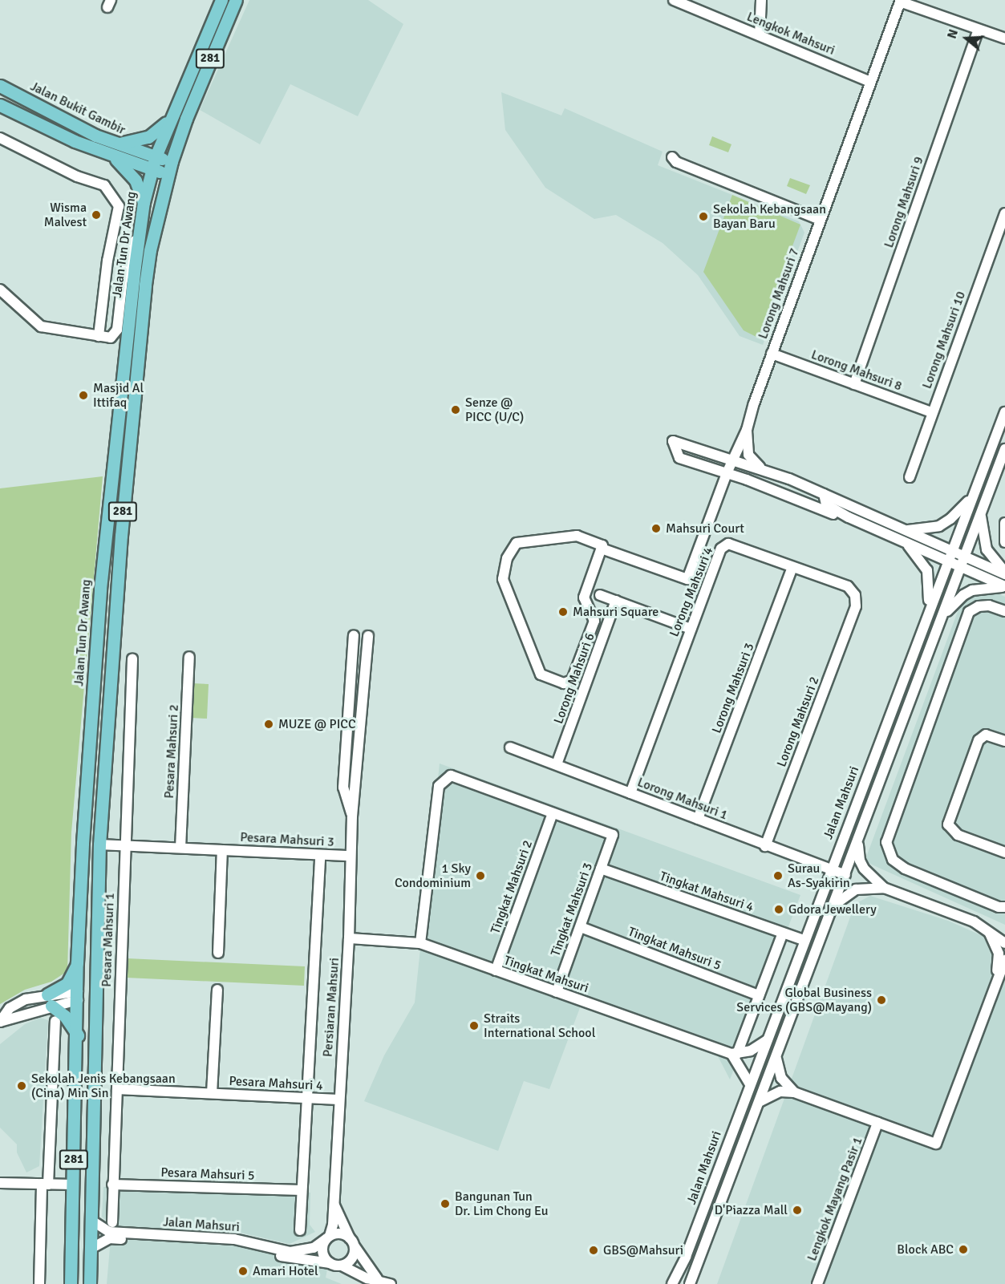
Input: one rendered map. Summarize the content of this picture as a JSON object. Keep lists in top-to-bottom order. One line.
{"streets":{"main road":["281","Jalan Bukit Gambir","Jalan Tun Dr Awang"],"street":["Lengkok Mahsuri","Lorong Mahsuri 9","Lorong Mahsuri 7","Lorong Mahsuri 10","Lorong Mahsuri 8","Lorong Mahsuri 4","Lorong Mahsuri 6","Lorong Mahsuri 3","Lorong Mahsuri 2","Pesara Mahsuri 2","Lorong Mahsuri 1","Jalan Mahsuri","Pesara Mahsuri 3","Tingkat Mahsuri 2","Tingkat Mahsuri 4","Tingkat Mahsuri 3","Pesara Mahsuri 1","Tingkat Mahsuri 5","Tingkat Mahsuri","Persiaran Mahsuri","Pesara Mahsuri 4","Pesara Mahsuri 5","Lengkok Mayang Pasir 1"]},"crossings":[["Lengkok Mahsuri","Lorong Mahsuri 7"],["Jalan Bukit Gambir","Jalan Tun Dr Awang"],["Lorong Mahsuri 9","Lorong Mahsuri 8"],["Jalan Tun Dr Awang","Pesara Mahsuri 3"],["Lorong Mahsuri 7","Lorong Mahsuri 8"],["Lorong Mahsuri 10","Lorong Mahsuri 8"],["Lorong Mahsuri 4","Lorong Mahsuri 3"],["Lorong Mahsuri 4","Lorong Mahsuri 2"],["Lorong Mahsuri 4","Lorong Mahsuri 1"],["Lorong Mahsuri 6","Lorong Mahsuri 1"],["Lorong Mahsuri 3","Lorong Mahsuri 1"],["Lorong Mahsuri 2","Lorong Mahsuri 1"],["Pesara Mahsuri 2","Pesara Mahsuri 3"],["Lorong Mahsuri 1","Jalan Mahsuri"],["Jalan Mahsuri","Tingkat Mahsuri 4"],["Jalan Mahsuri","Pesara Mahsuri 1"],["Jalan Mahsuri","Persiaran Mahsuri"],["Pesara Mahsuri 3","Pesara Mahsuri 1"],["Pesara Mahsuri 3","Persiaran Mahsuri"],["Tingkat Mahsuri 2","Tingkat Mahsuri 3"],["Tingkat Mahsuri 2","Tingkat Mahsuri"],["Tingkat Mahsuri 4","Tingkat Mahsuri 3"],["Tingkat Mahsuri 3","Tingkat Mahsuri 5"],["Tingkat Mahsuri 3","Tingkat Mahsuri"],["Pesara Mahsuri 1","Pesara Mahsuri 4"],["Pesara Mahsuri 1","Pesara Mahsuri 5"],["Tingkat Mahsuri","Persiaran Mahsuri"],["Persiaran Mahsuri","Pesara Mahsuri 4"]],"places":["Wisma Malvest","Sekolah Kebangsaan Bayan Baru","Masjid Al Ittifaq","Senze @ PICC (U/C)","Mahsuri Court","Mahsuri Square","MUZE @ PICC","1 Sky Condominium","Surau As-Syakirin","Gdora Jewellery","Global Business Services (GBS@Mayang)","Straits International School","Sekolah Jenis Kebangsaan (Cina) Min Sin","Bangunan Tun Dr. Lim Chong Eu","D'Piazza Mall","Block ABC","GBS@Mahsuri","Amari Hotel"],"north":"left"}
